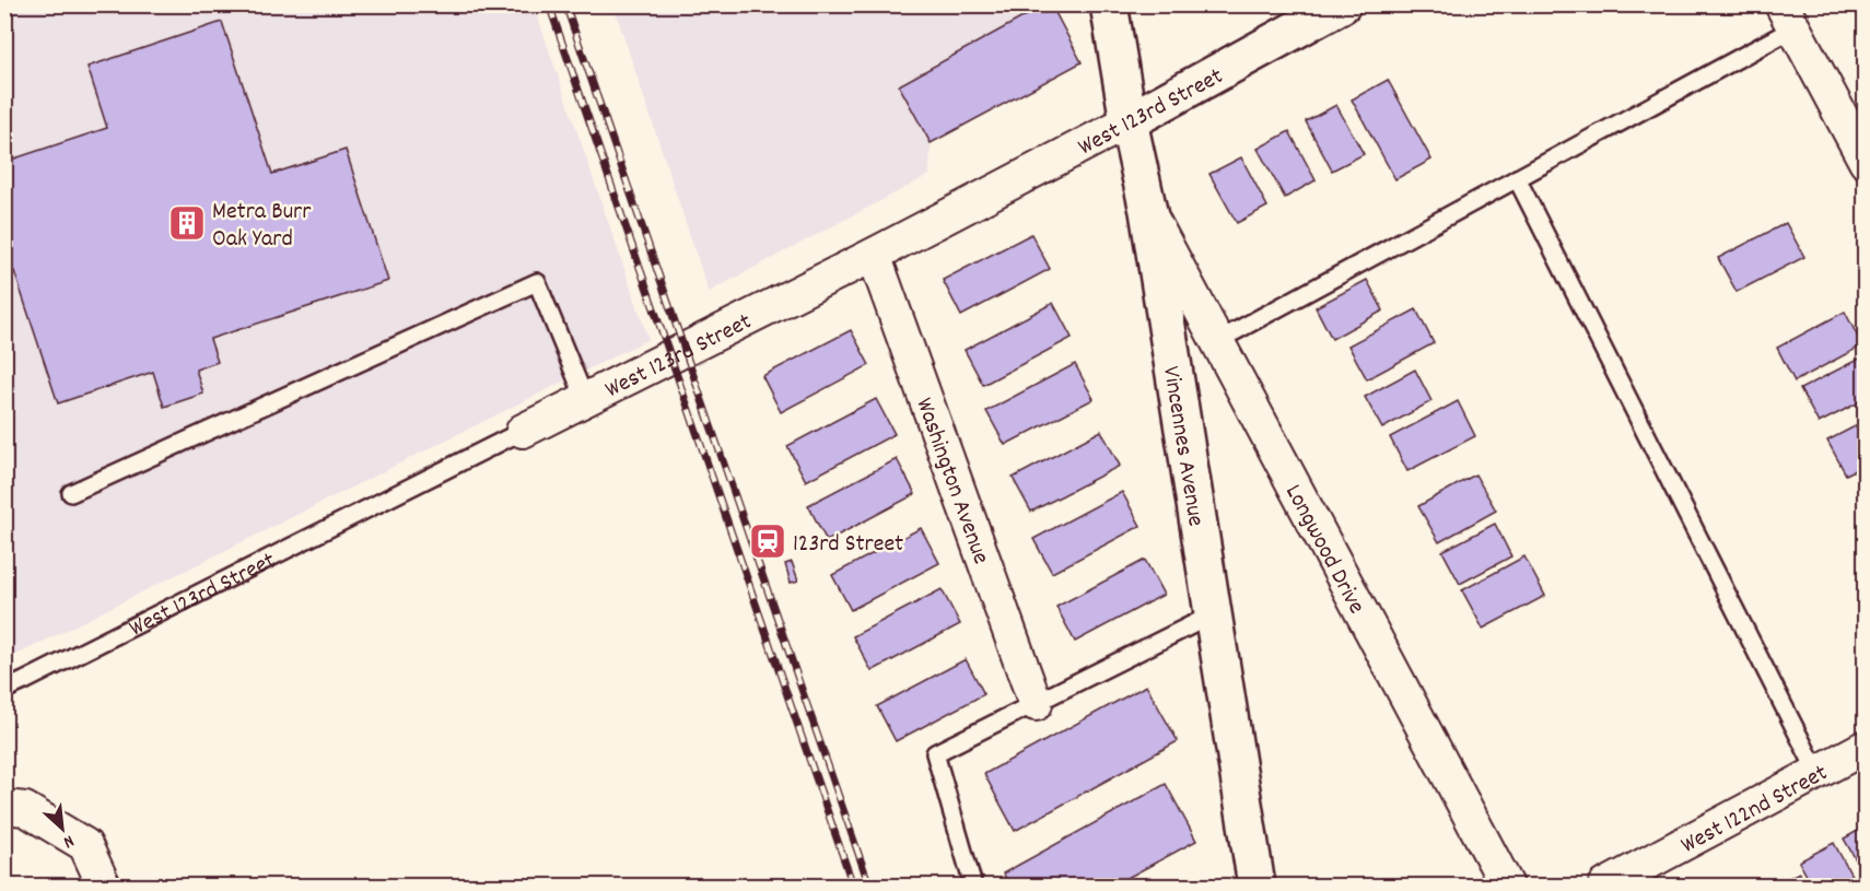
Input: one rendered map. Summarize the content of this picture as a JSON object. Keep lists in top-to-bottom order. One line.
{"streets":{"main road":["West 123rd Street","Vincennes Avenue"],"street":["Washington Avenue","Longwood Drive","West 122nd Street"]},"crossings":[["West 123rd Street","Vincennes Avenue"],["West 123rd Street","Washington Avenue"],["Vincennes Avenue","Longwood Drive"]],"places":{"building":["Metra Burr Oak Yard"],"station":["123rd Street"]},"north":"bottom right"}
